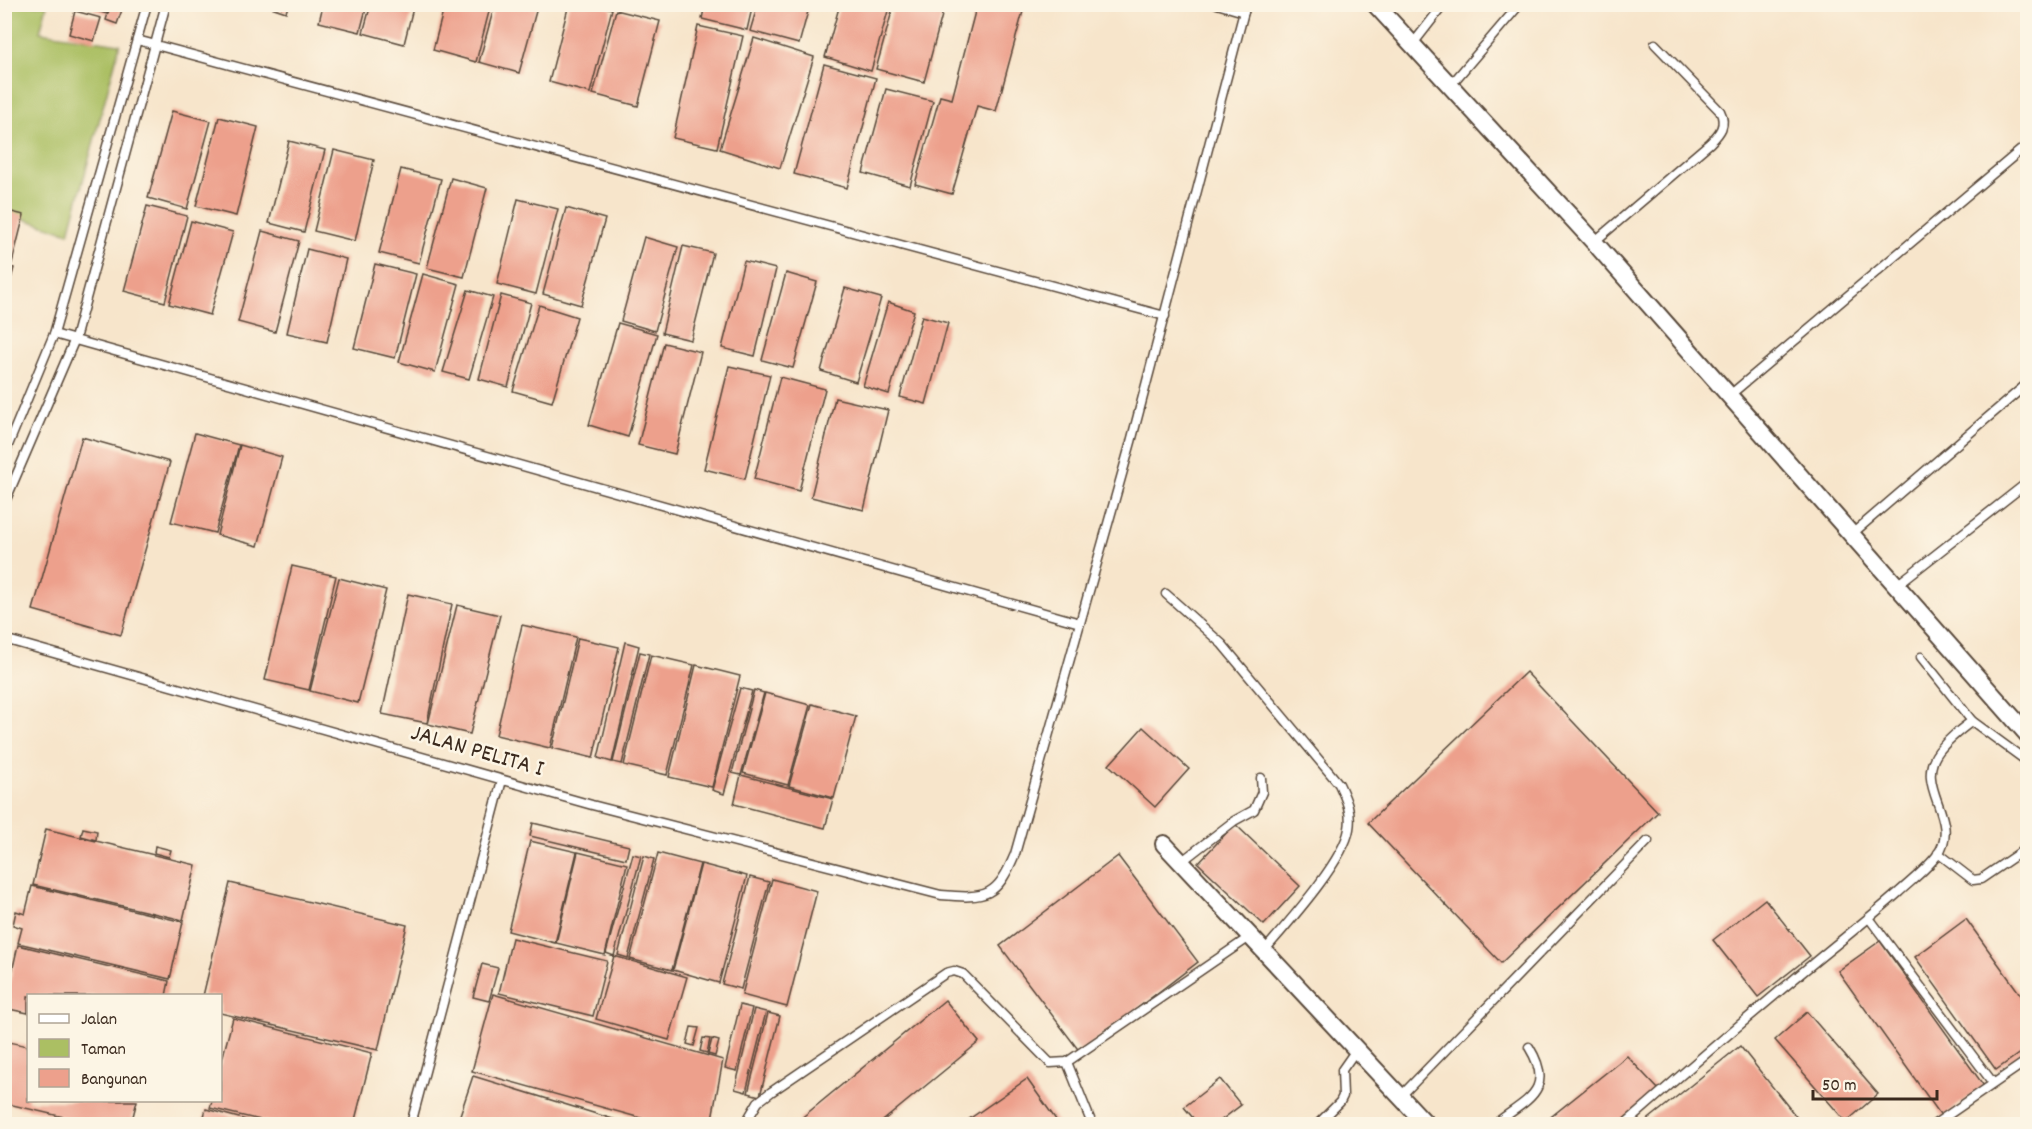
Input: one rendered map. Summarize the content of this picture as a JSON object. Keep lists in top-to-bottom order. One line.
{"streets":{"lane":["JALAN PELITA I"]},"legend":["Jalan","Taman","Bangunan"],"scale_bar":"50 m"}
